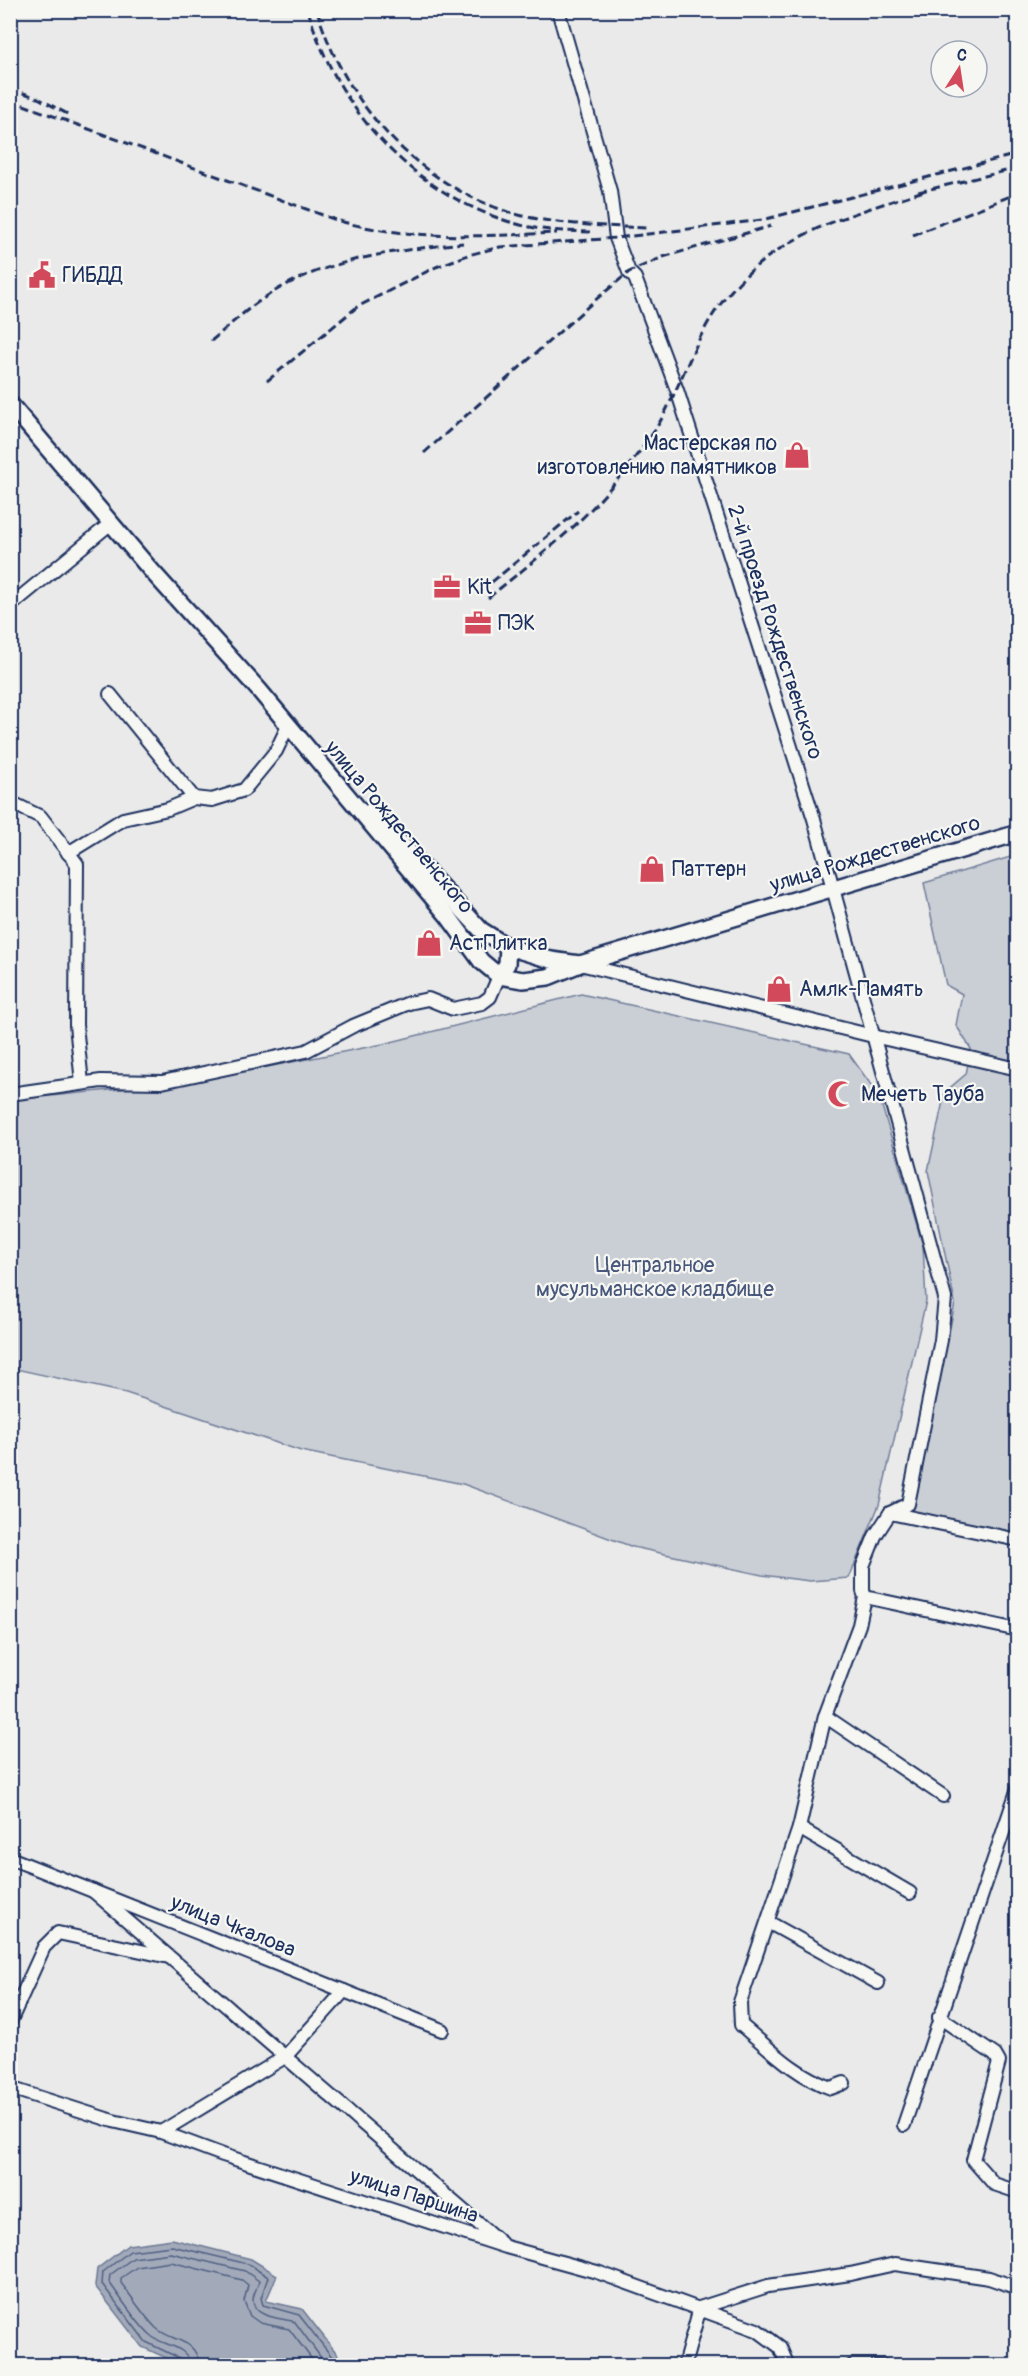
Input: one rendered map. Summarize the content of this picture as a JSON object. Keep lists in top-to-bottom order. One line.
{"streets":{"main road":["улица Рождественского"],"street":["2-й проезд Рождественского","улица Чкалова","улица Паршина"]},"crossings":[["2-й проезд Рождественского","улица Рождественского"]],"parks":["Центральное мусульманское кладбище"],"places":{"public building":["ГИБДД"],"shop":["Мастерская по изготовлению памятников","Паттерн","АстПлитка","Амлк-Память"],"office":["Kit","ПЭК"],"mosque":["Мечеть Тауба"]},"north":"top"}
